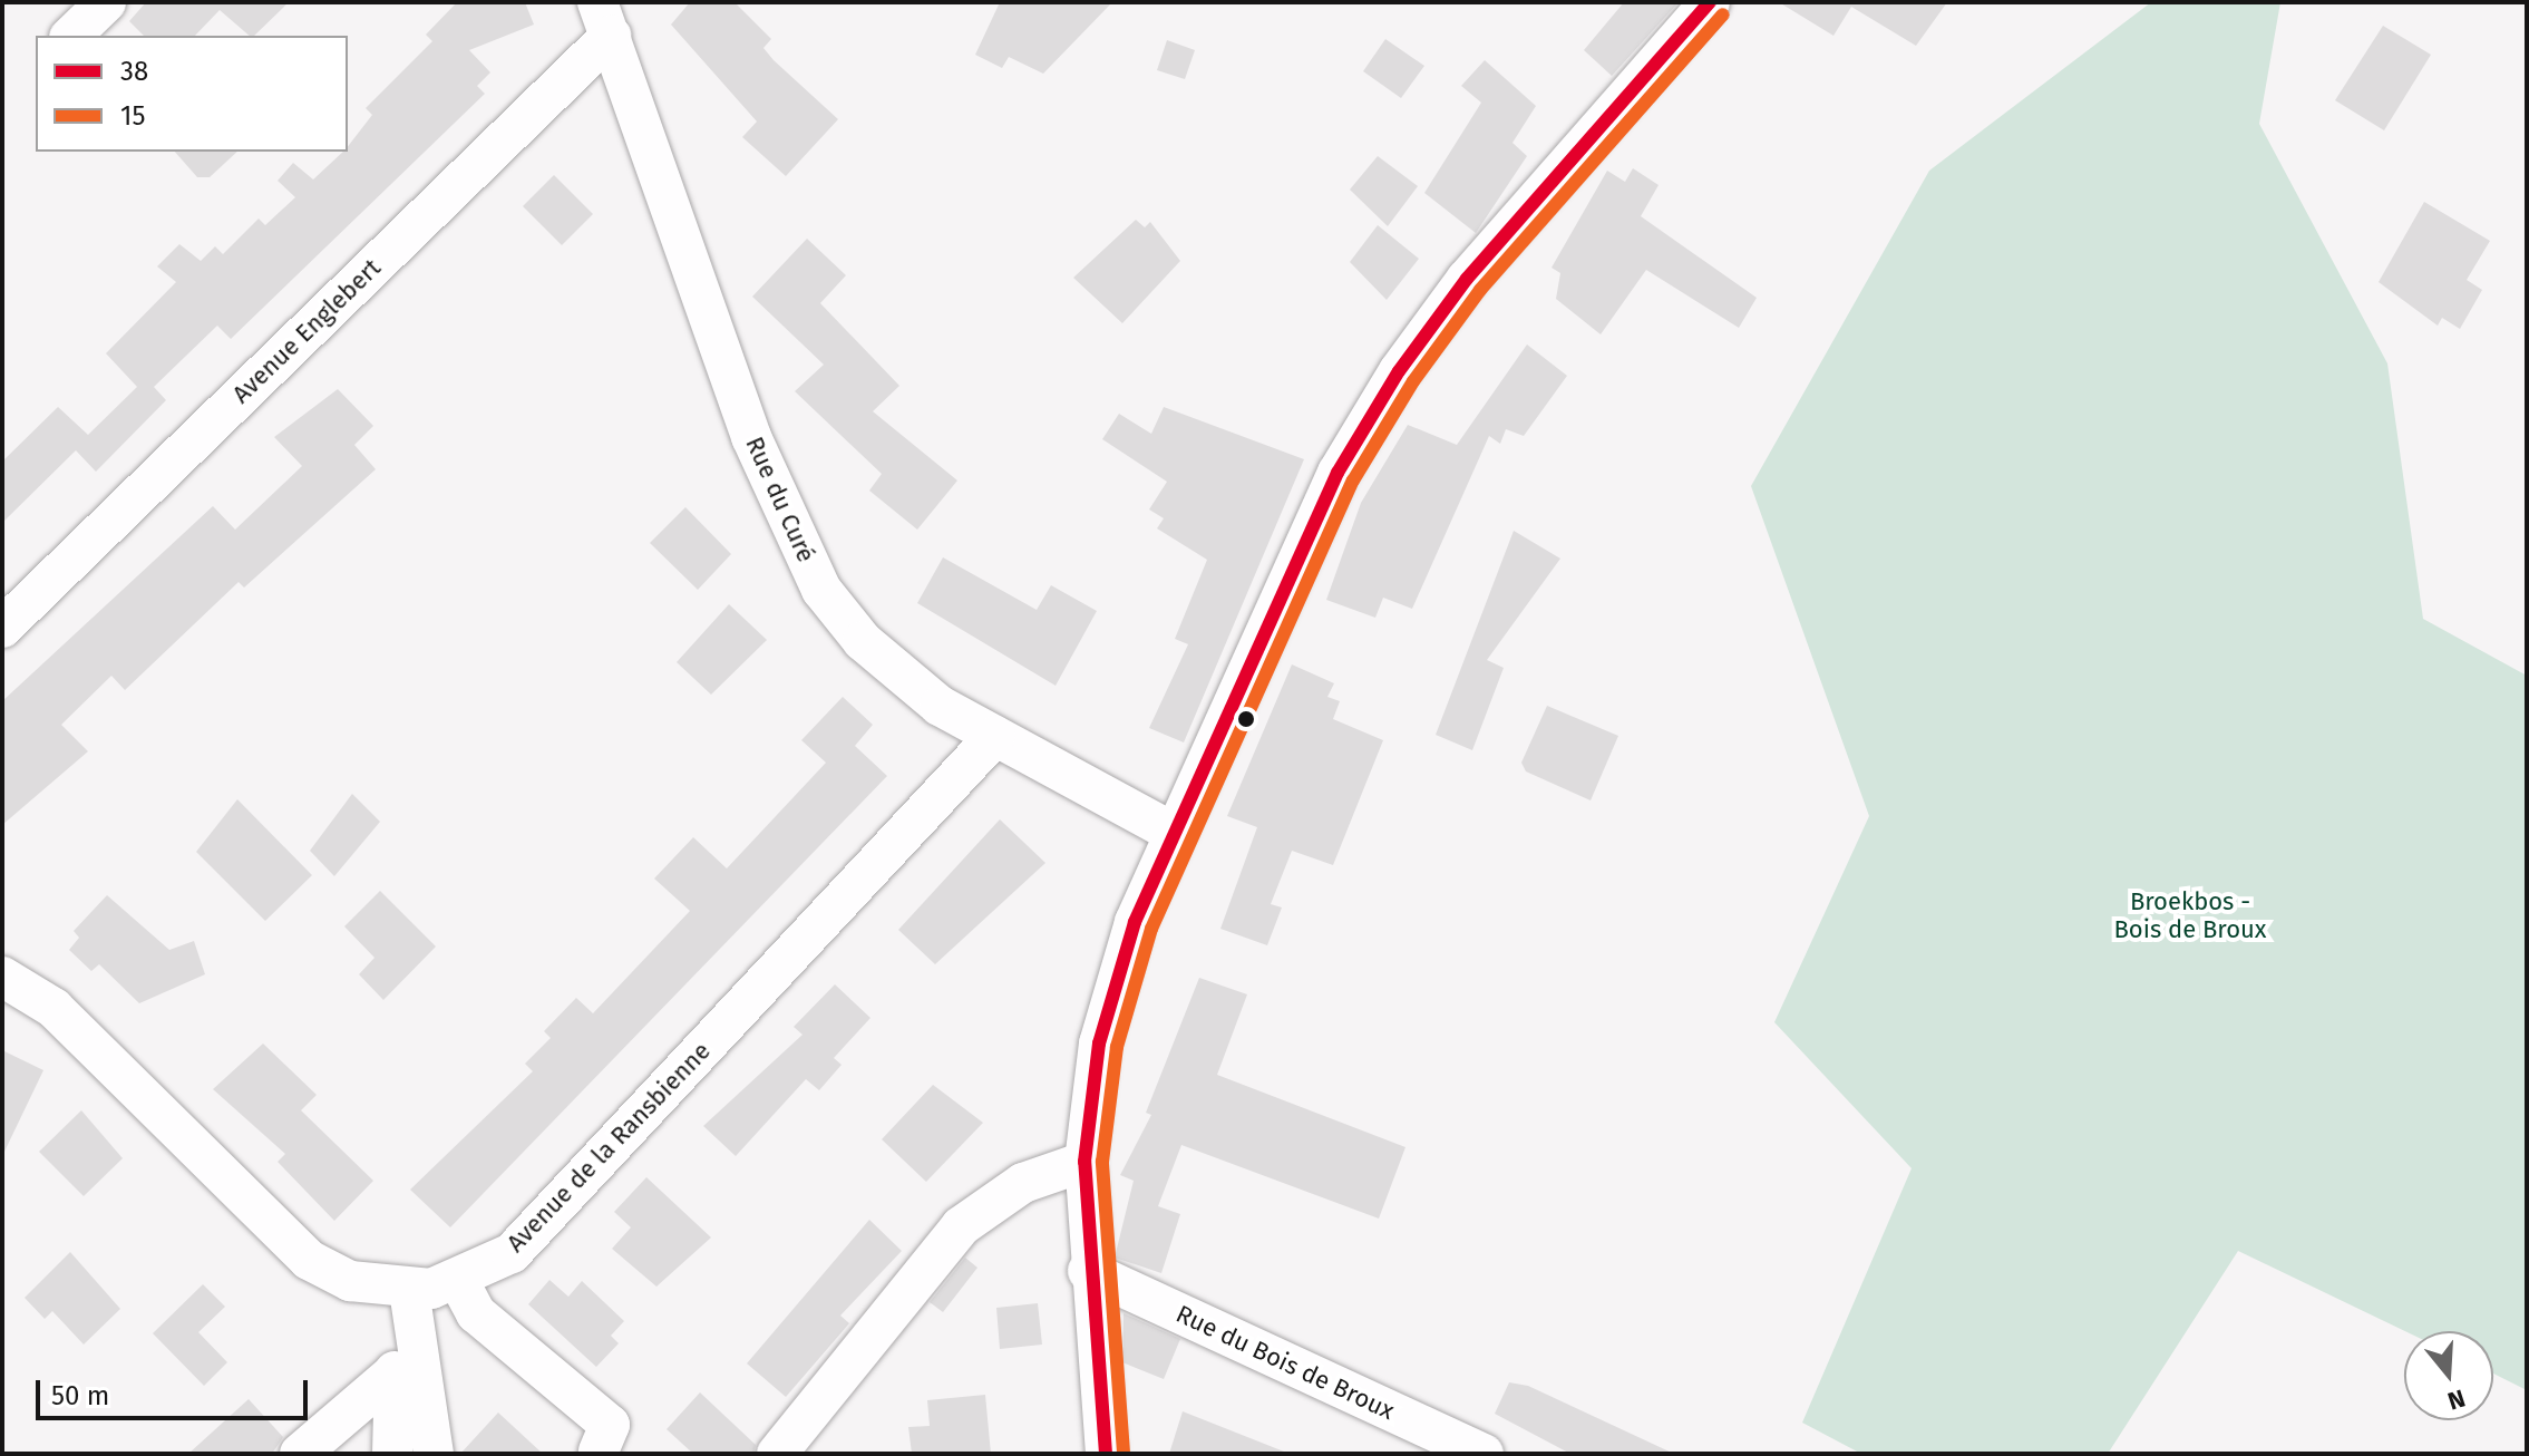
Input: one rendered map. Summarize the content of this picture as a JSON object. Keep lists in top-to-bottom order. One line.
{"streets":{"street":["Avenue Englebert","Rue du Curé","Avenue de la Ransbienne","Rue du Bois de Broux"]},"crossings":[["Avenue Englebert","Rue du Curé"],["Rue du Curé","Avenue de la Ransbienne"]],"parks":["Broekbos - Bois de Broux"],"lines":["transit line 38","transit line 15"],"legend":["38","15"],"scale_bar":"50 m","north":"bottom"}
